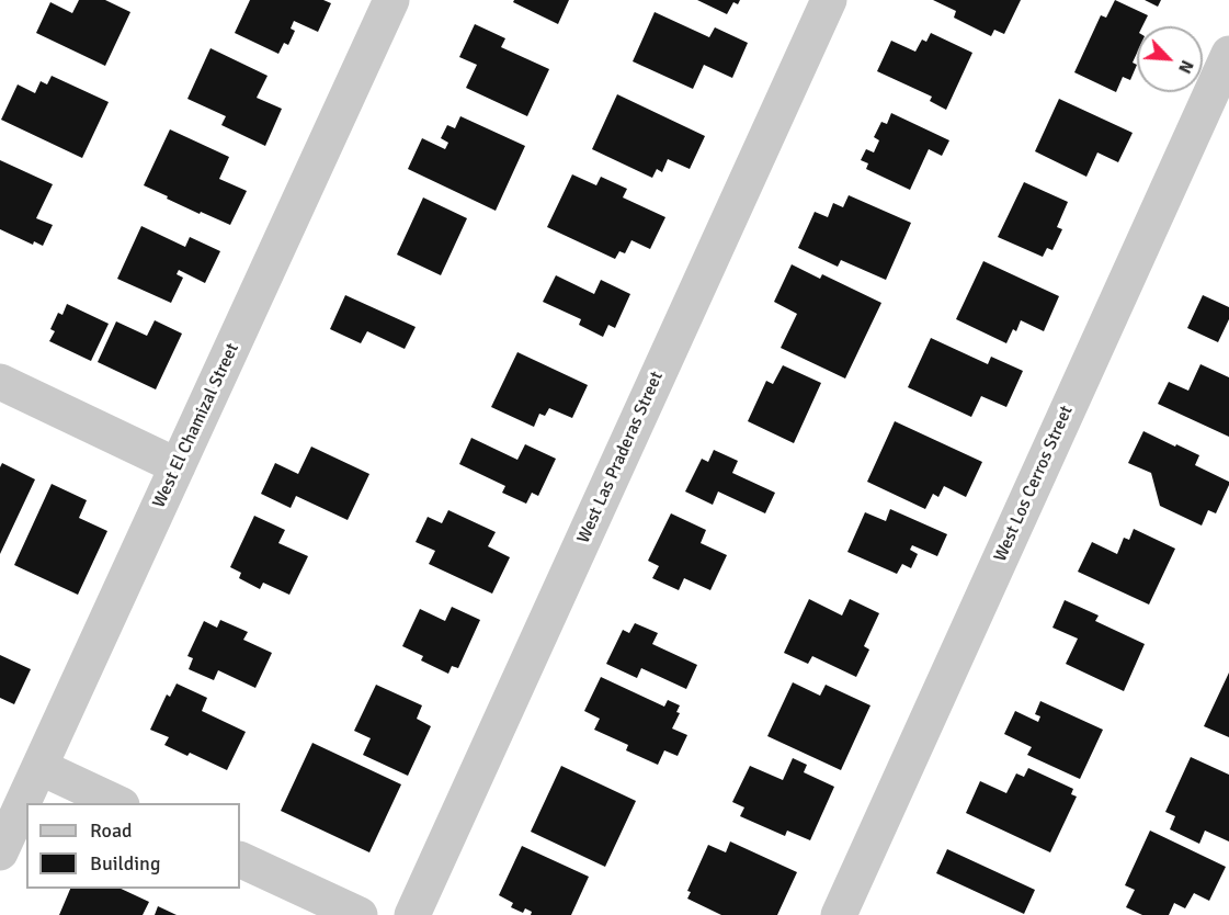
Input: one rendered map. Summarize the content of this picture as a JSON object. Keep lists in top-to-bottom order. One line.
{"streets":{"street":["West El Chamizal Street","West Las Praderas Street","West Los Cerros Street"]},"legend":["Road","Building"],"north":"bottom right"}
